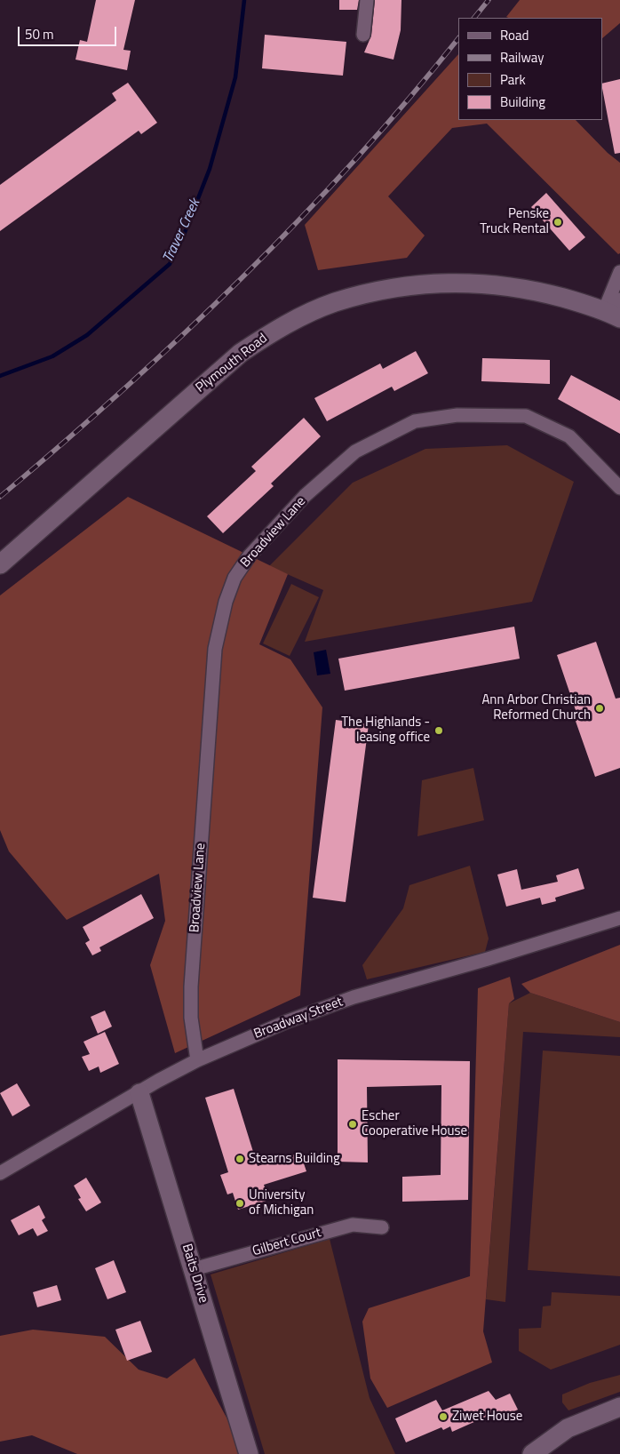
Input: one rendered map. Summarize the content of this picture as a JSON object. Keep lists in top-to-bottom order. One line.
{"streets":{"main road":["Plymouth Road","Baits Drive"],"street":["Broadview Lane","Broadway Street","Gilbert Court"]},"crossings":[["Broadview Lane","Broadway Street"],["Broadway Street","Baits Drive"],["Gilbert Court","Baits Drive"]],"water":["Traver Creek"],"places":["Penske Truck Rental","Ann Arbor Christian Reformed Church","The Highlands - leasing office","Escher Cooperative House","Stearns Building","University of Michigan","Ziwet House"],"legend":["Road","Railway","Park","Building"],"scale_bar":"50 m"}
